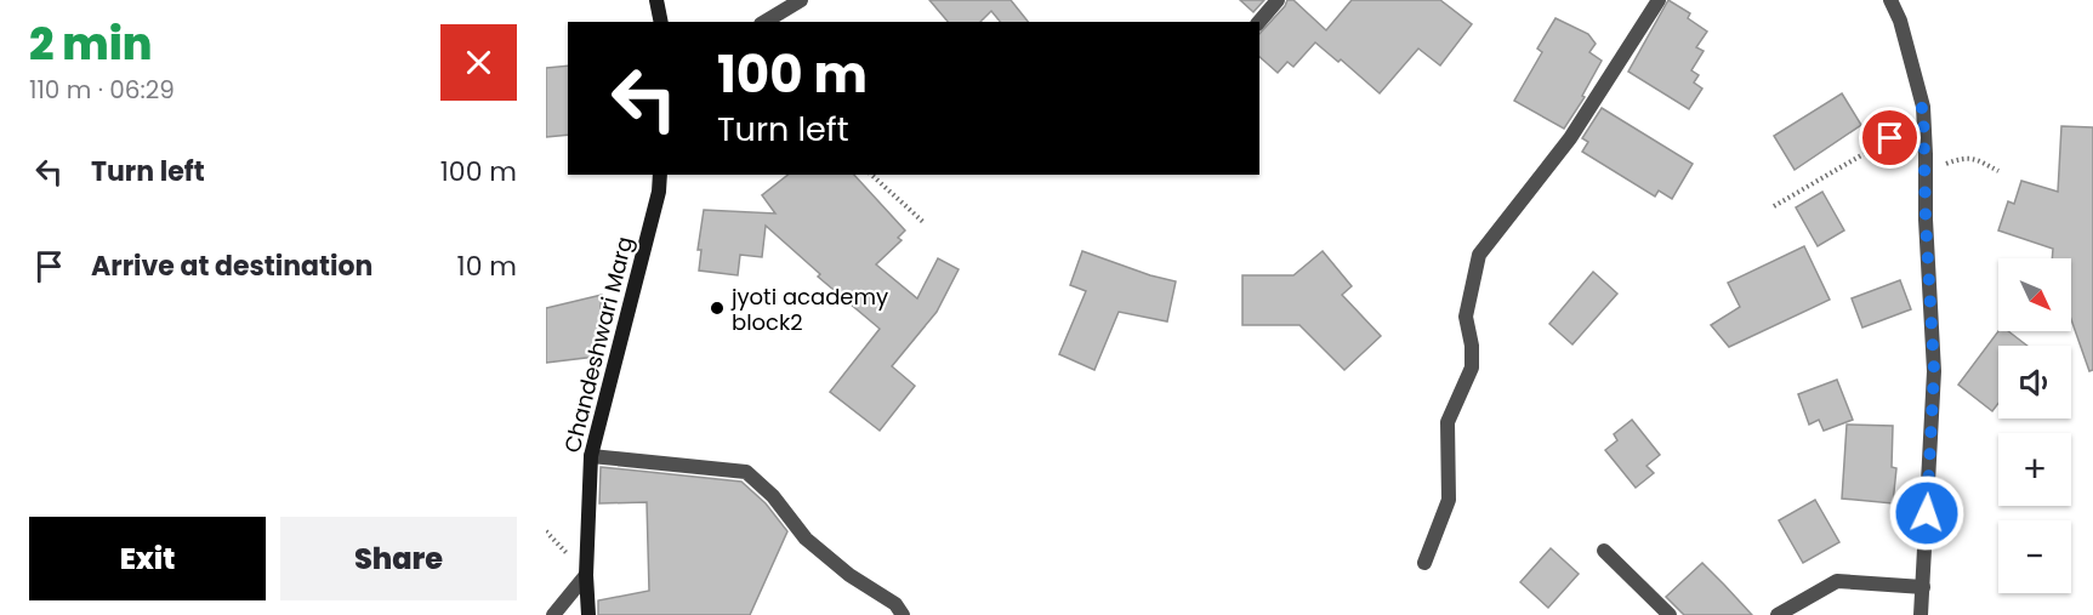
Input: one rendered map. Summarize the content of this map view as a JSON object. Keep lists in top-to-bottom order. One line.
{"streets":{"main road":["Chandeshwari Marg"]},"places":["jyoti academy block2"],"north":"bottom right","page":{"heading":["2 min","110 m · 06:29"],"turn":["100 m","Turn left"],"list":[{"name":"Turn left","value":"100 m"},{"name":"Arrive at destination","value":"10 m"}],"map_buttons":["+","−"],"buttons":["Exit","Share"]}}
